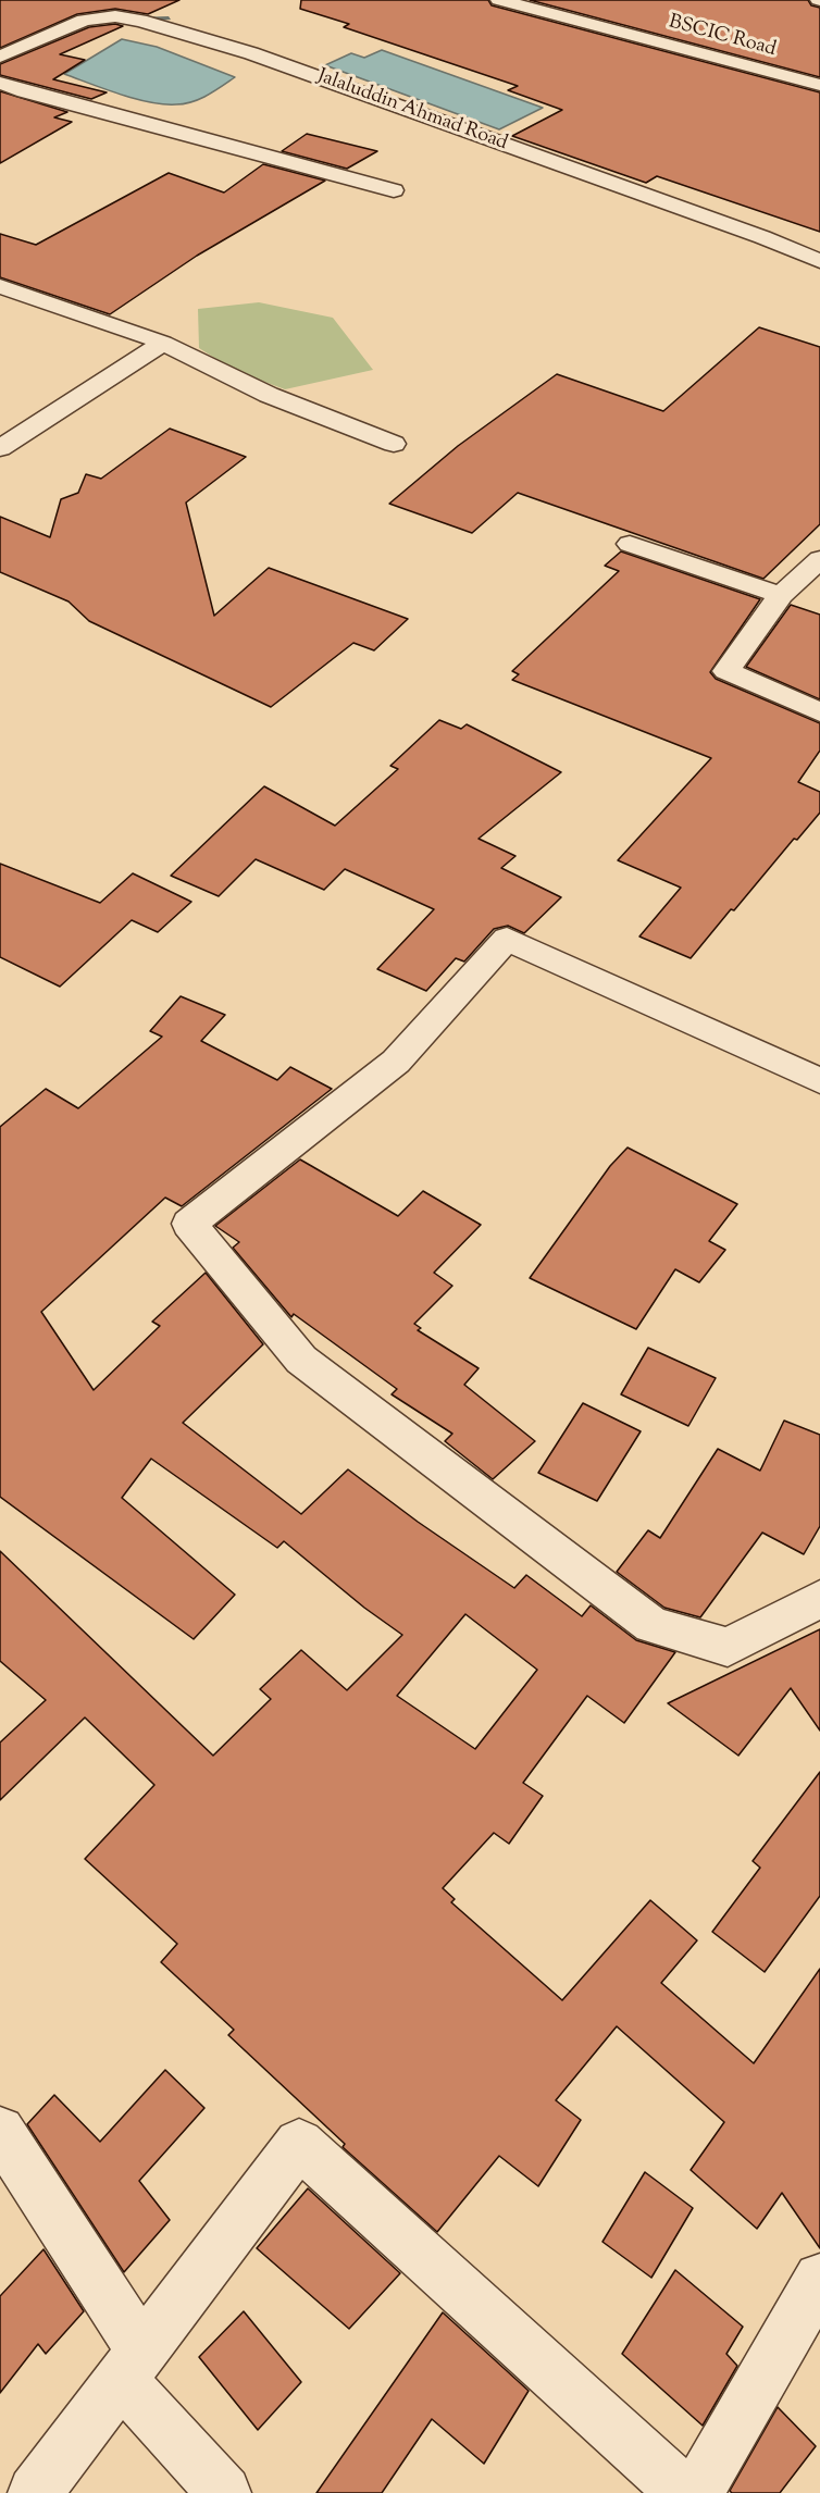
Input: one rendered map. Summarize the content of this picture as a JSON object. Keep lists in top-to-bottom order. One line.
{"streets":{"street":["BSCIC Road","Jalaluddin Ahmad Road"]}}
